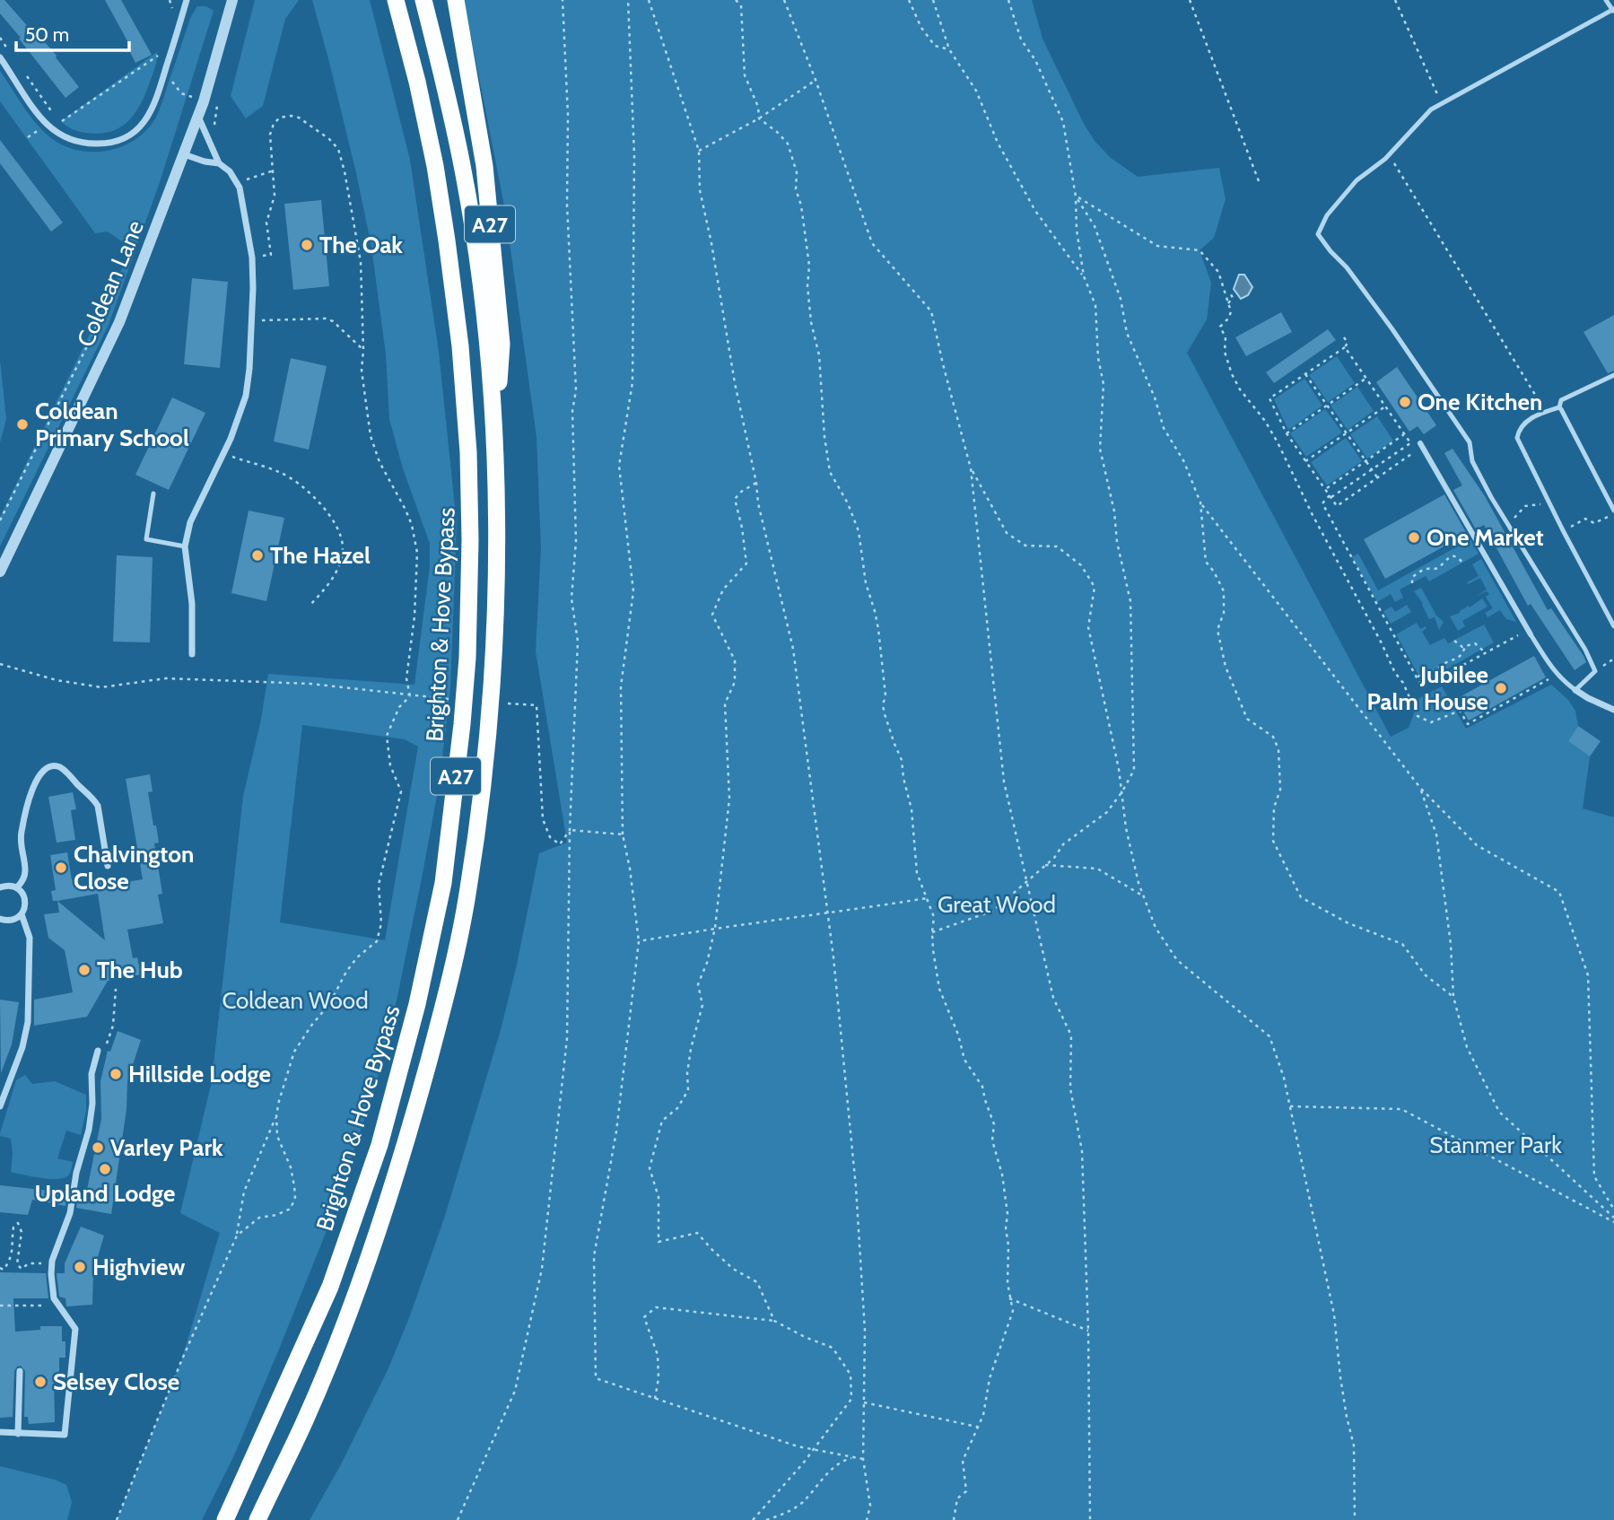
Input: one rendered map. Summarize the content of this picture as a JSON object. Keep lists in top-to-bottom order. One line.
{"streets":{"highway":["A27","Brighton & Hove Bypass"],"street":["Coldean Lane"]},"parks":["Great Wood","Coldean Wood","Stanmer Park"],"places":["The Oak","One Kitchen","Coldean Primary School","One Market","The Hazel","Jubilee Palm House","Chalvington Close","The Hub","Hillside Lodge","Varley Park","Upland Lodge","Highview","Selsey Close"],"scale_bar":"50 m"}
